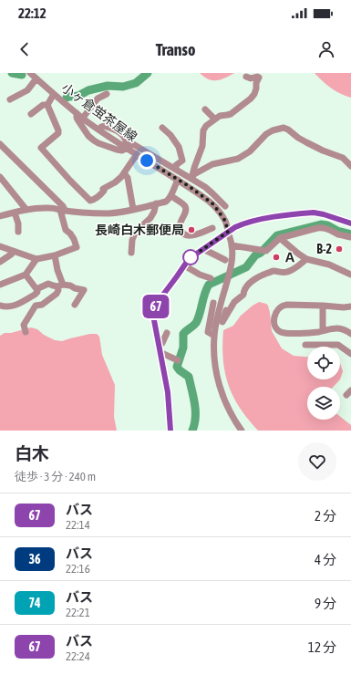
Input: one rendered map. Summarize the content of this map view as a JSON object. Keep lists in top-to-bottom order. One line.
{"streets":{"street":["小ヶ倉蛍茶屋線"]},"places":["長崎白木郵便局","B-2","Ａ"],"lines":["bus line 67"],"page":{"status":"22:12","header":"Transo","on_map":"67","heading":["白木","徒歩 · 3 分 · 240 m"],"list":[{"mark":"67","name":"バス","note":"22:14","value":"2 分"},{"mark":"36","name":"バス","note":"22:16","value":"4 分"},{"mark":"74","name":"バス","note":"22:21","value":"9 分"},{"mark":"67","name":"バス","note":"22:24","value":"12 分"}]}}
